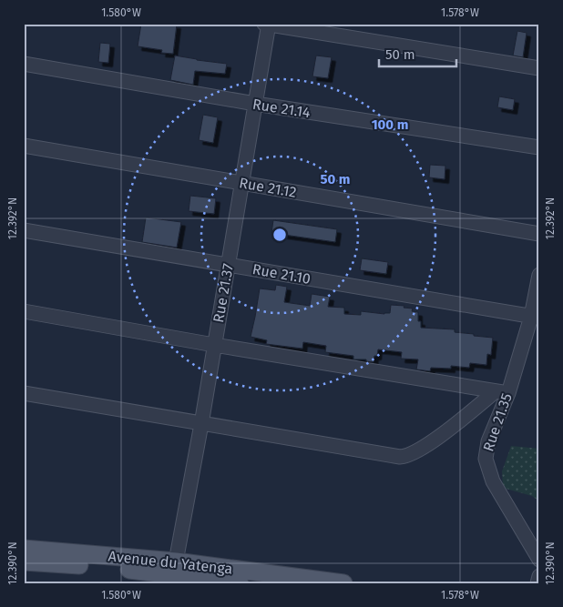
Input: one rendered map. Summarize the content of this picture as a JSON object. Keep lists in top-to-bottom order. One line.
{"streets":{"main road":["Avenue du Yatenga"],"street":["Rue 21.14","Rue 21.12","Rue 21.10","Rue 21.37","Rue 21.35"]},"crossings":[["Rue 21.14","Rue 21.37"],["Rue 21.12","Rue 21.37"],["Rue 21.10","Rue 21.37"],["Rue 21.10","Rue 21.35"],["Rue 21.37","Avenue du Yatenga"]],"scale_bar":"50 m","coordinates":["1.580°W","1.578°W","12.392°N","12.390°N"],"rings":["100 m","50 m"]}
